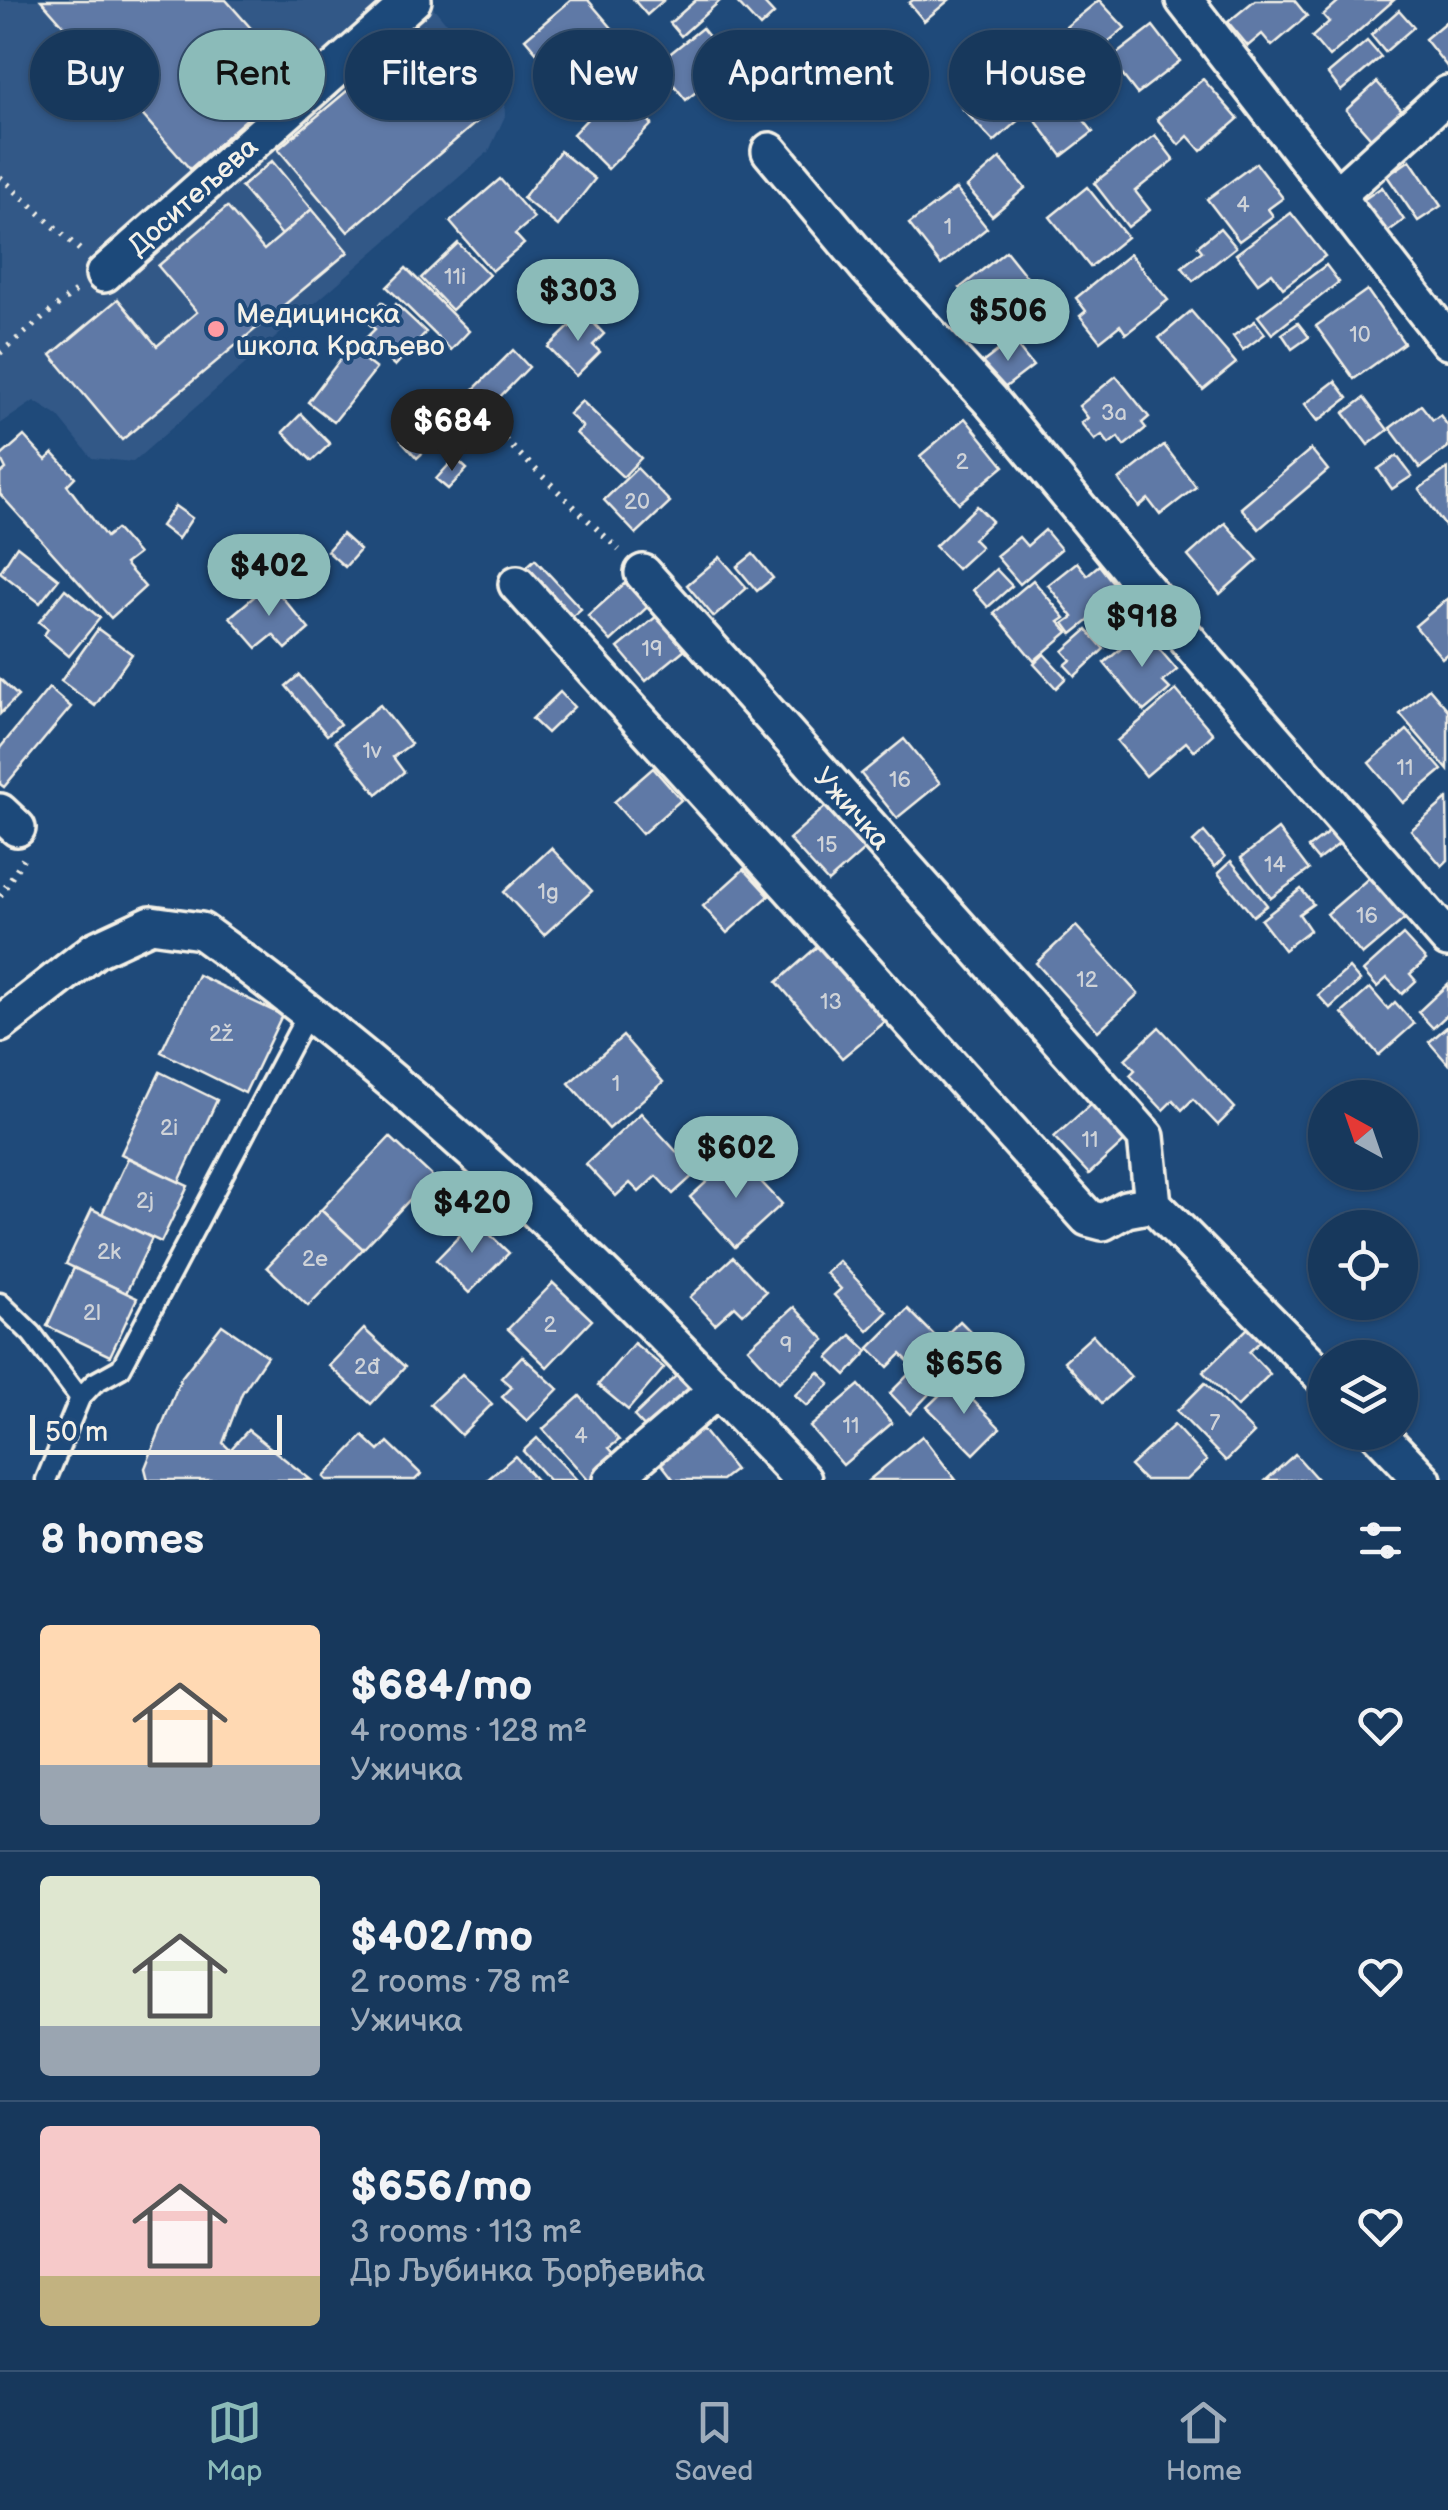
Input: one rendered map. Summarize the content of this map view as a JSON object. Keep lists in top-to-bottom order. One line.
{"streets":{"street":["Доситељева","Ужичка"]},"places":["Медицинска школа Краљево"],"house_numbers":["4","1","11i","10","3a","2","20","19","1v","11","16","15","14","1g","16","12","13","2ž","1","2i","11","2j","2k","2e","2l","2","9","2đ","7","11","4"],"scale_bar":"50 m","north":"top left","page":{"chip":["Buy","Rent","Filters","New","Apartment","House"],"price":["$303","$506","$684","$402","$918","$602","$420","$656"],"scale":"50 m","heading":"8 homes","list":[{"name":"$684/mo","note":"4 rooms · 128 m² · Ужичка"},{"name":"$402/mo","note":"2 rooms · 78 m² · Ужичка"},{"name":"$656/mo","note":"3 rooms · 113 m² · Др Љубинка Ђорђевића"}],"tabs":["Map","Saved","Home"]}}
